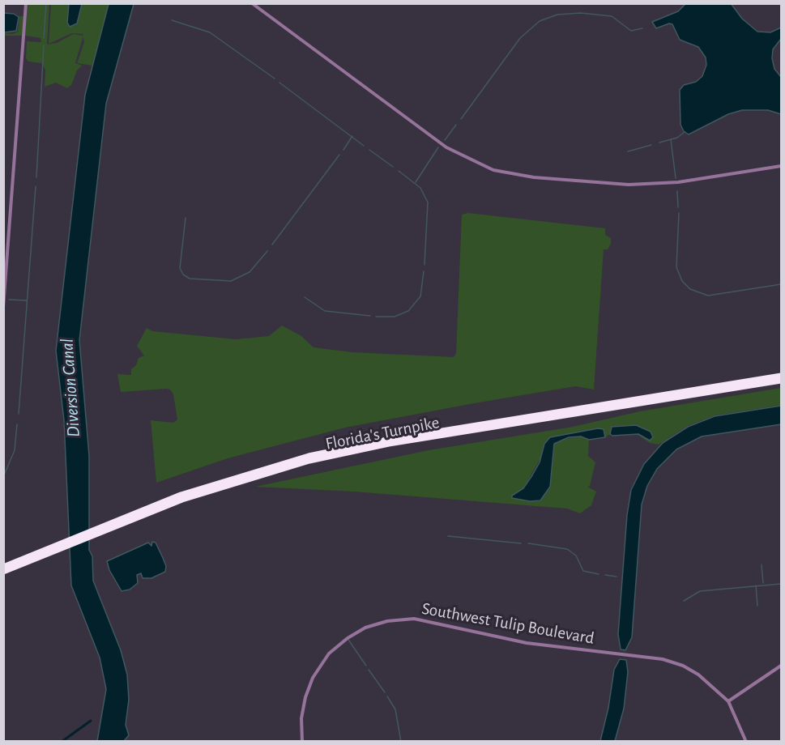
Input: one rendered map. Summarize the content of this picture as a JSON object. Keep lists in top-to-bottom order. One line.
{"streets":{"highway":["Florida's Turnpike"],"street":["Southwest Tulip Boulevard"]},"water":["Diversion Canal"]}
